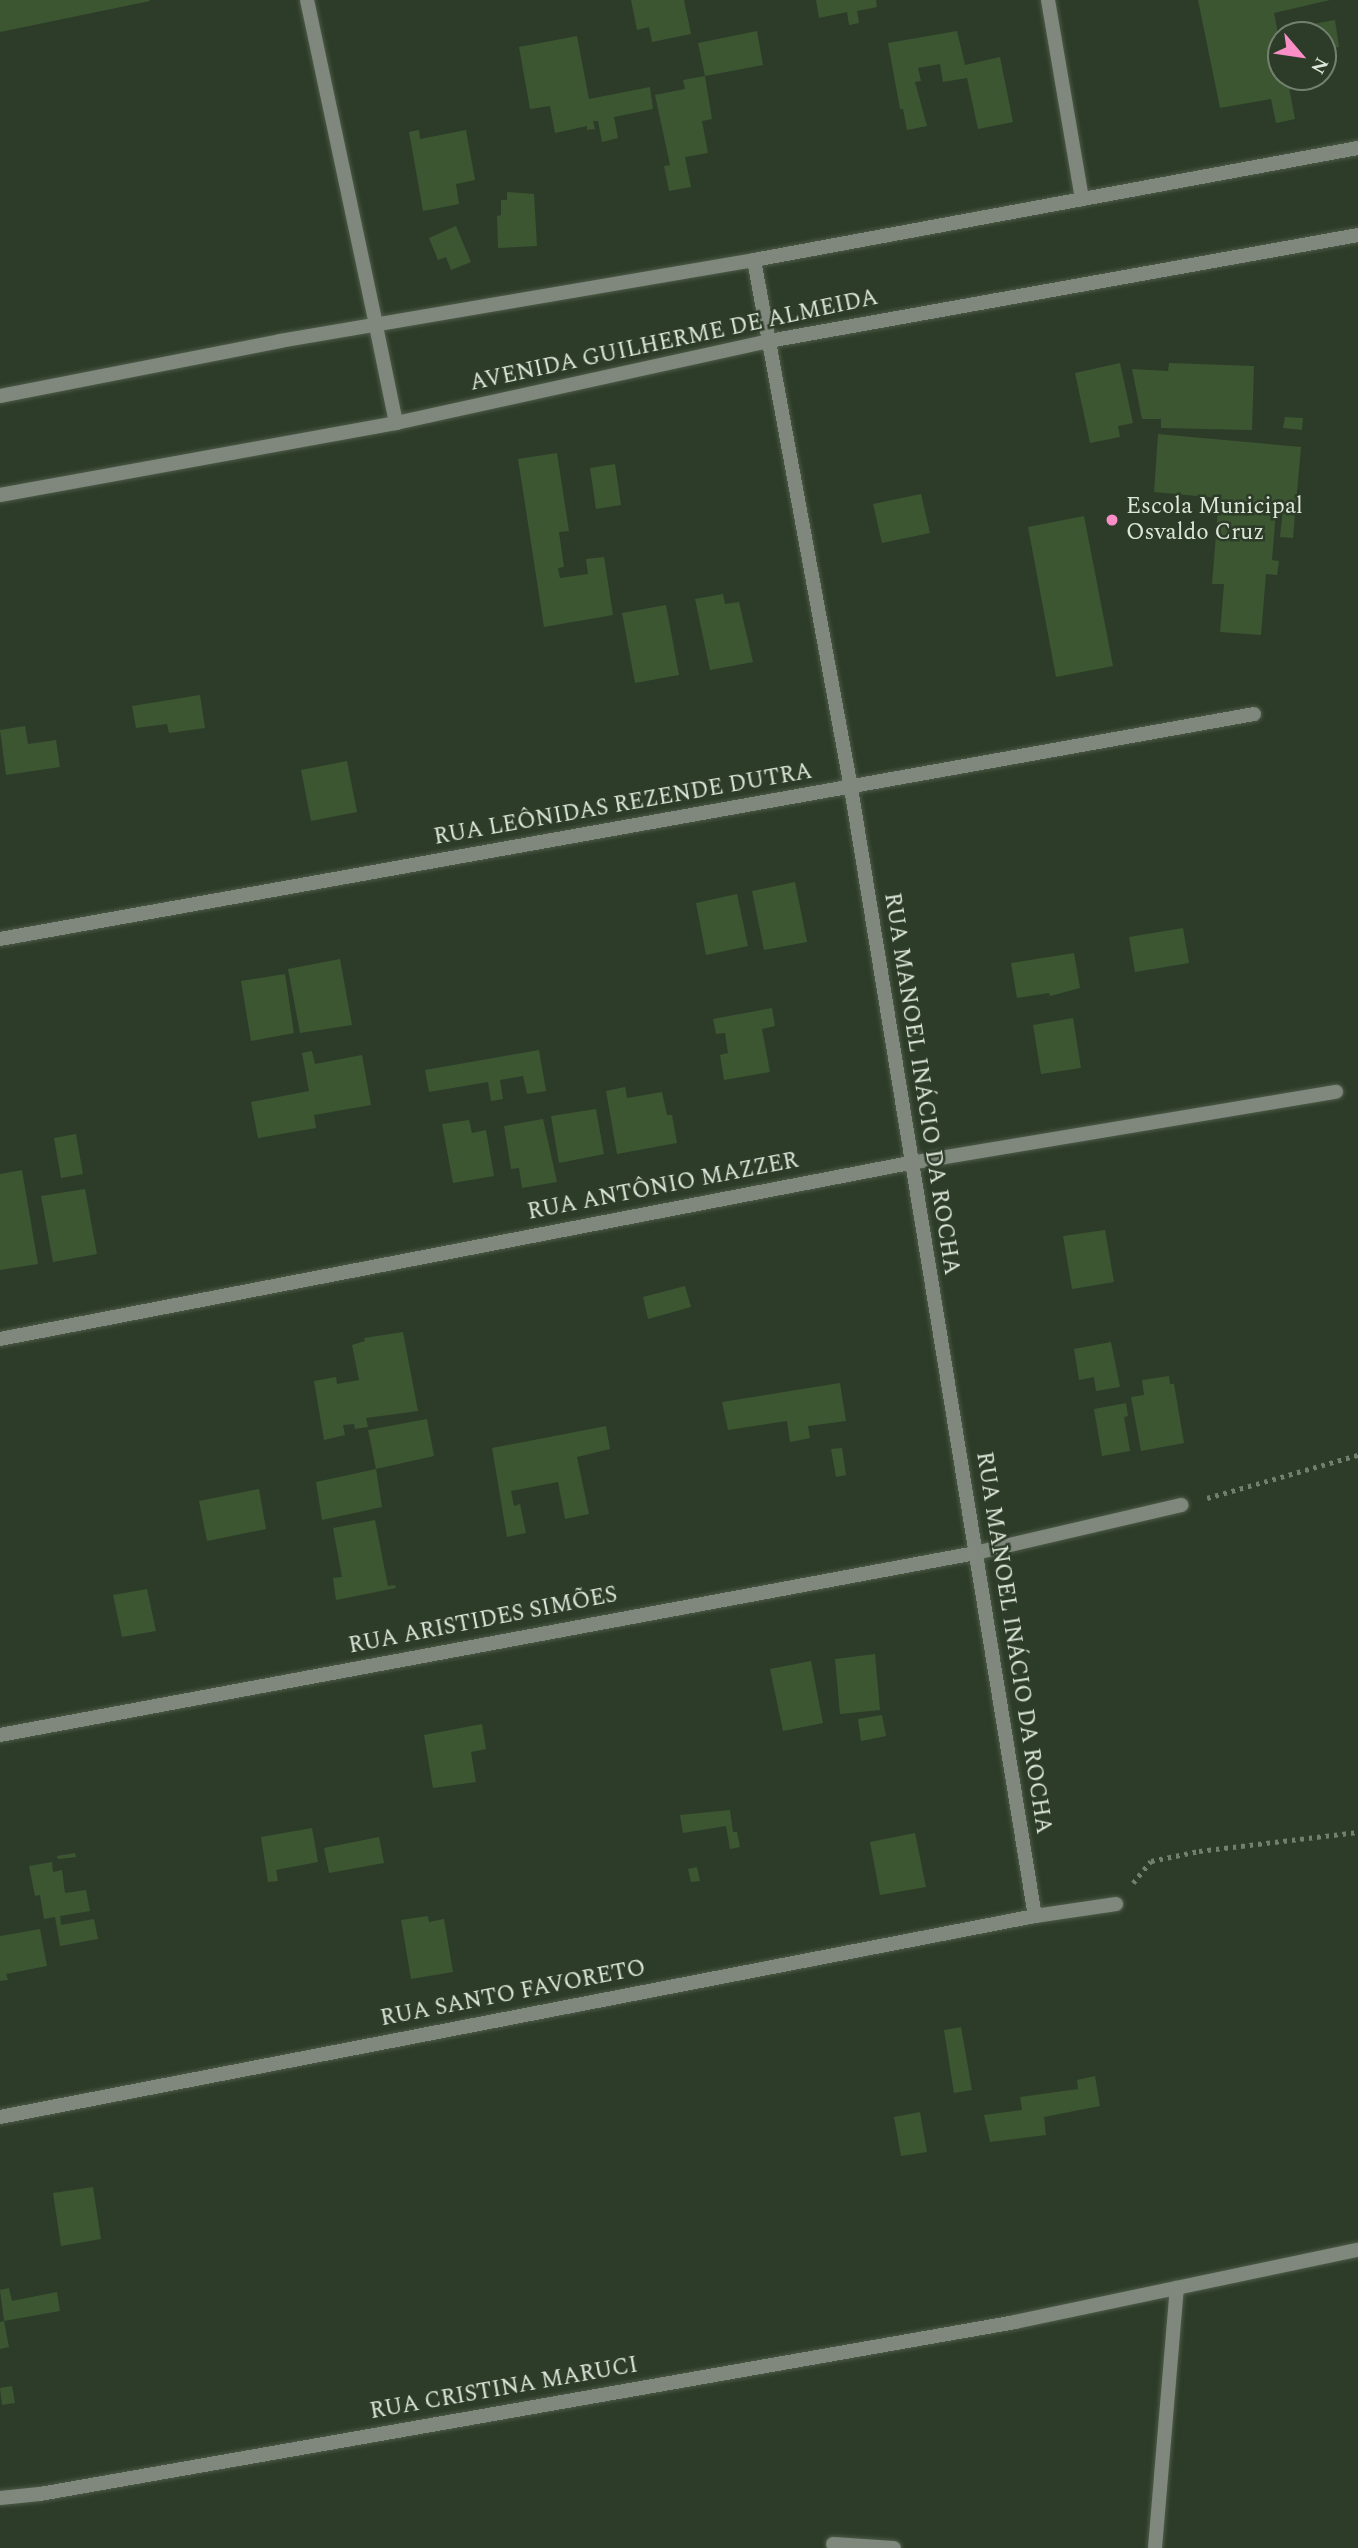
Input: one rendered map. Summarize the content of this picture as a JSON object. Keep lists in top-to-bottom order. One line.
{"streets":{"street":["AVENIDA GUILHERME DE ALMEIDA","RUA LEÔNIDAS REZENDE DUTRA","RUA MANOEL INÁCIO DA ROCHA","RUA ANTÔNIO MAZZER","RUA ARISTIDES SIMÕES","RUA SANTO FAVORETO","RUA CRISTINA MARUCI"]},"crossings":[["AVENIDA GUILHERME DE ALMEIDA","RUA MANOEL INÁCIO DA ROCHA"],["RUA LEÔNIDAS REZENDE DUTRA","RUA MANOEL INÁCIO DA ROCHA"],["RUA MANOEL INÁCIO DA ROCHA","RUA ANTÔNIO MAZZER"],["RUA MANOEL INÁCIO DA ROCHA","RUA ARISTIDES SIMÕES"],["RUA MANOEL INÁCIO DA ROCHA","RUA SANTO FAVORETO"]],"places":["Escola Municipal Osvaldo Cruz"],"north":"bottom right"}
